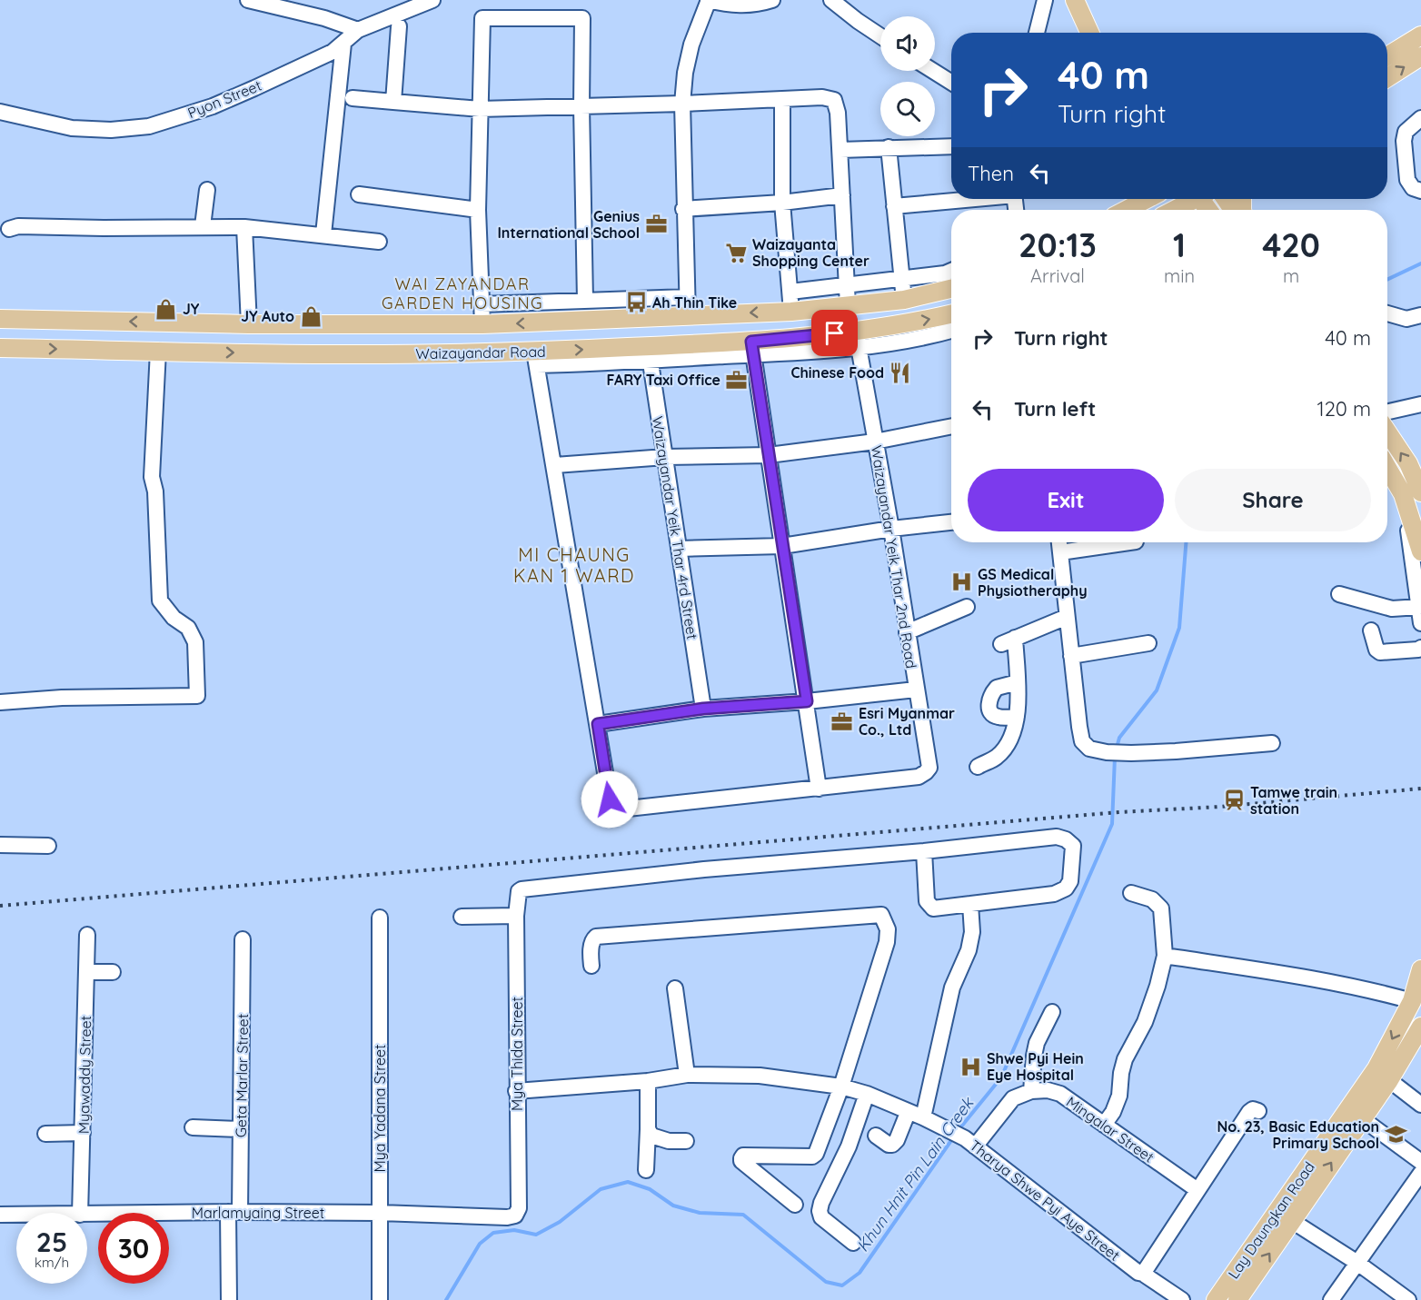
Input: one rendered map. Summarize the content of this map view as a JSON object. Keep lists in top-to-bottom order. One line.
{"streets":{"main road":["Waizayandar Road","Lay Daungkan Road"],"street":["Pyon Street","Waizayandar Yeik Thar 4rd Street","Waizayandar Yeik Thar 2nd Road","Mya Thida Street","Myawaddy Street","Geta Marlar Street","Mya Yadana Street","Mingalar Street","Tharya Shwe Pyi Aye Street","Marlamyaing Street"]},"crossings":[["Waizayandar Road","Waizayandar Yeik Thar 4rd Street"],["Waizayandar Road","Waizayandar Yeik Thar 2nd Road"],["Mya Thida Street","Tharya Shwe Pyi Aye Street"],["Mya Thida Street","Marlamyaing Street"],["Geta Marlar Street","Marlamyaing Street"],["Mya Yadana Street","Marlamyaing Street"]],"districts":["WAI ZAYANDAR GARDEN HOUSING","MI CHAUNG KAN 1 WARD"],"water":["Khun Hnit Pin Lain Creek"],"places":{"office":["Genius International School","FARY Taxi Office","Esri Myanmar Co., Ltd"],"supermarket":["Waizayanta Shopping Center"],"bus stop":["Ah Thin Tike"],"shop":["JY","JY Auto"],"restaurant":["Chinese Food"],"hospital":["GS Medical Physiotheraphy","Shwe Pyi Hein Eye Hospital"],"station":["Tamwe train station"],"school or university":["No. 23, Basic Education Primary School"]},"page":{"turn":["40 m","Turn right"],"then":"Then","eta":["20:13","Arrival","1","min","420","m"],"list":[{"name":"Turn right","value":"40 m"},{"name":"Turn left","value":"120 m"}],"buttons":["Exit","Share"],"speed":"25 km/h","limit":"30"}}
